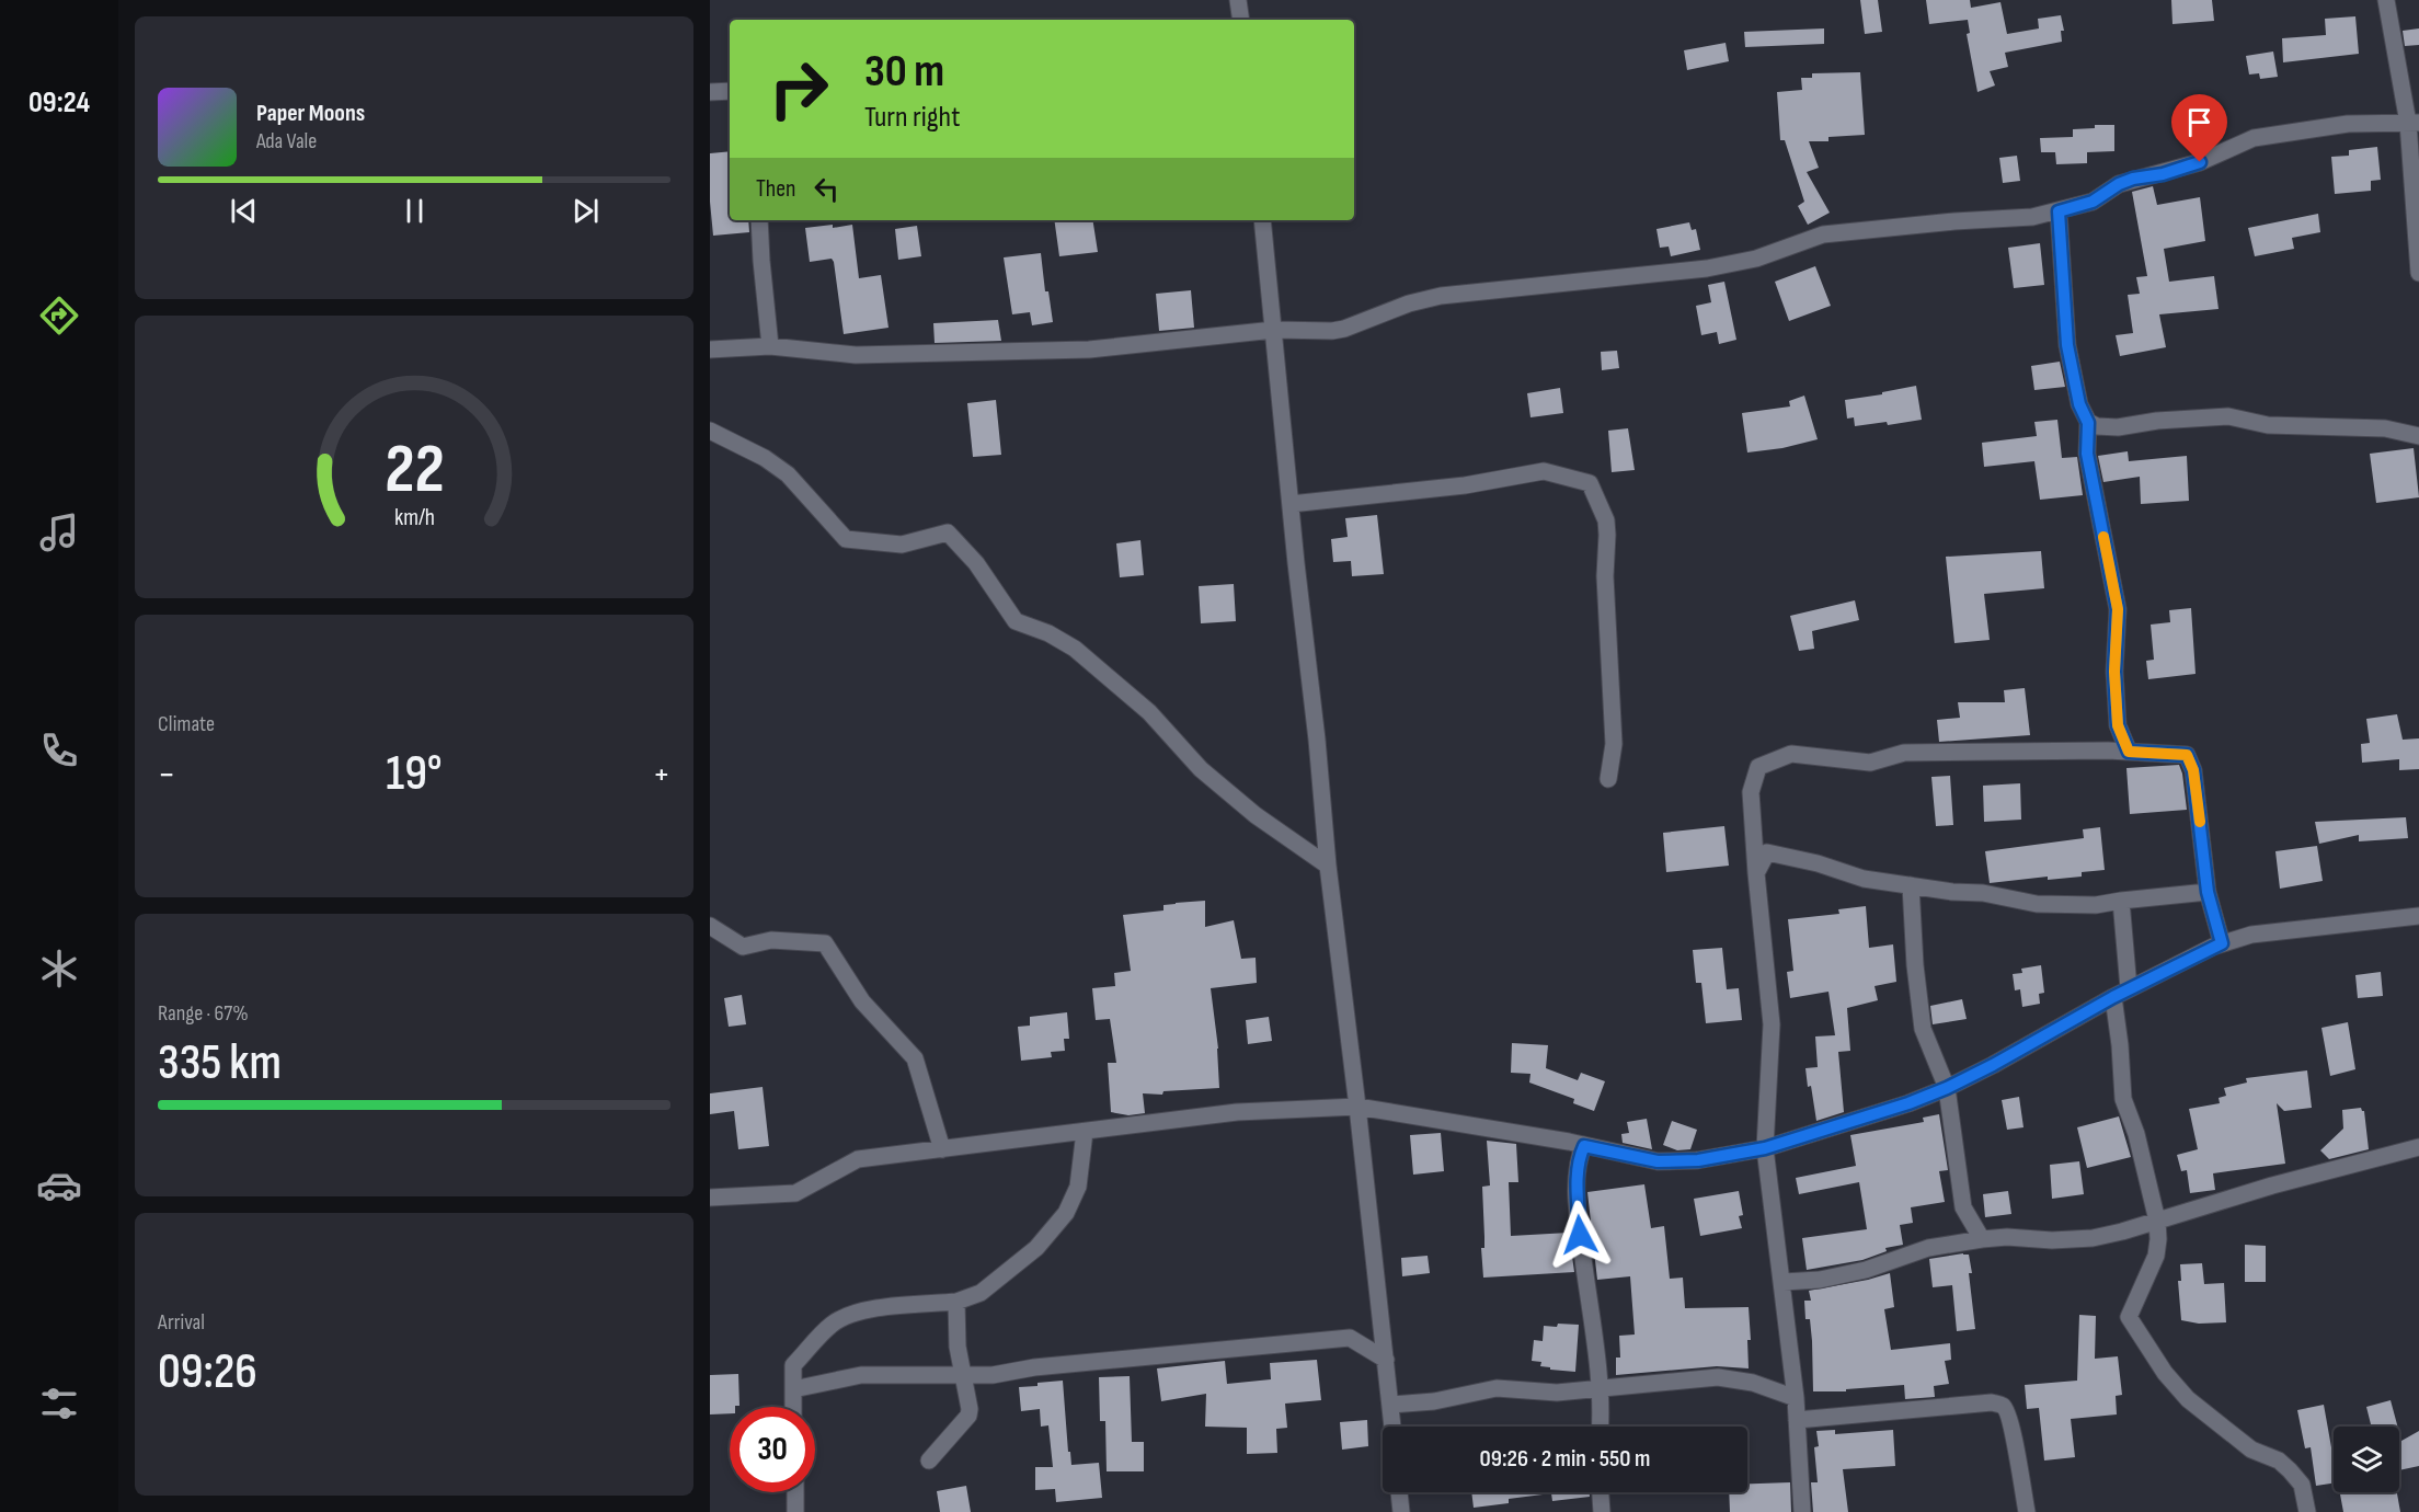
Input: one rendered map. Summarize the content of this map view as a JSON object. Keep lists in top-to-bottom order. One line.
{"page":{"tabs":"09:24","turn":["30 m","Turn right"],"song":["Paper Moons","Ada Vale"],"then":"Then","tile":["Climate",["Range · 67%","335 km"],["Arrival","09:26"]],"heat":["−","19°","+"],"limit":"30","trip":"09:26 · 2 min · 550 m","gauge":["22","km/h"]}}
